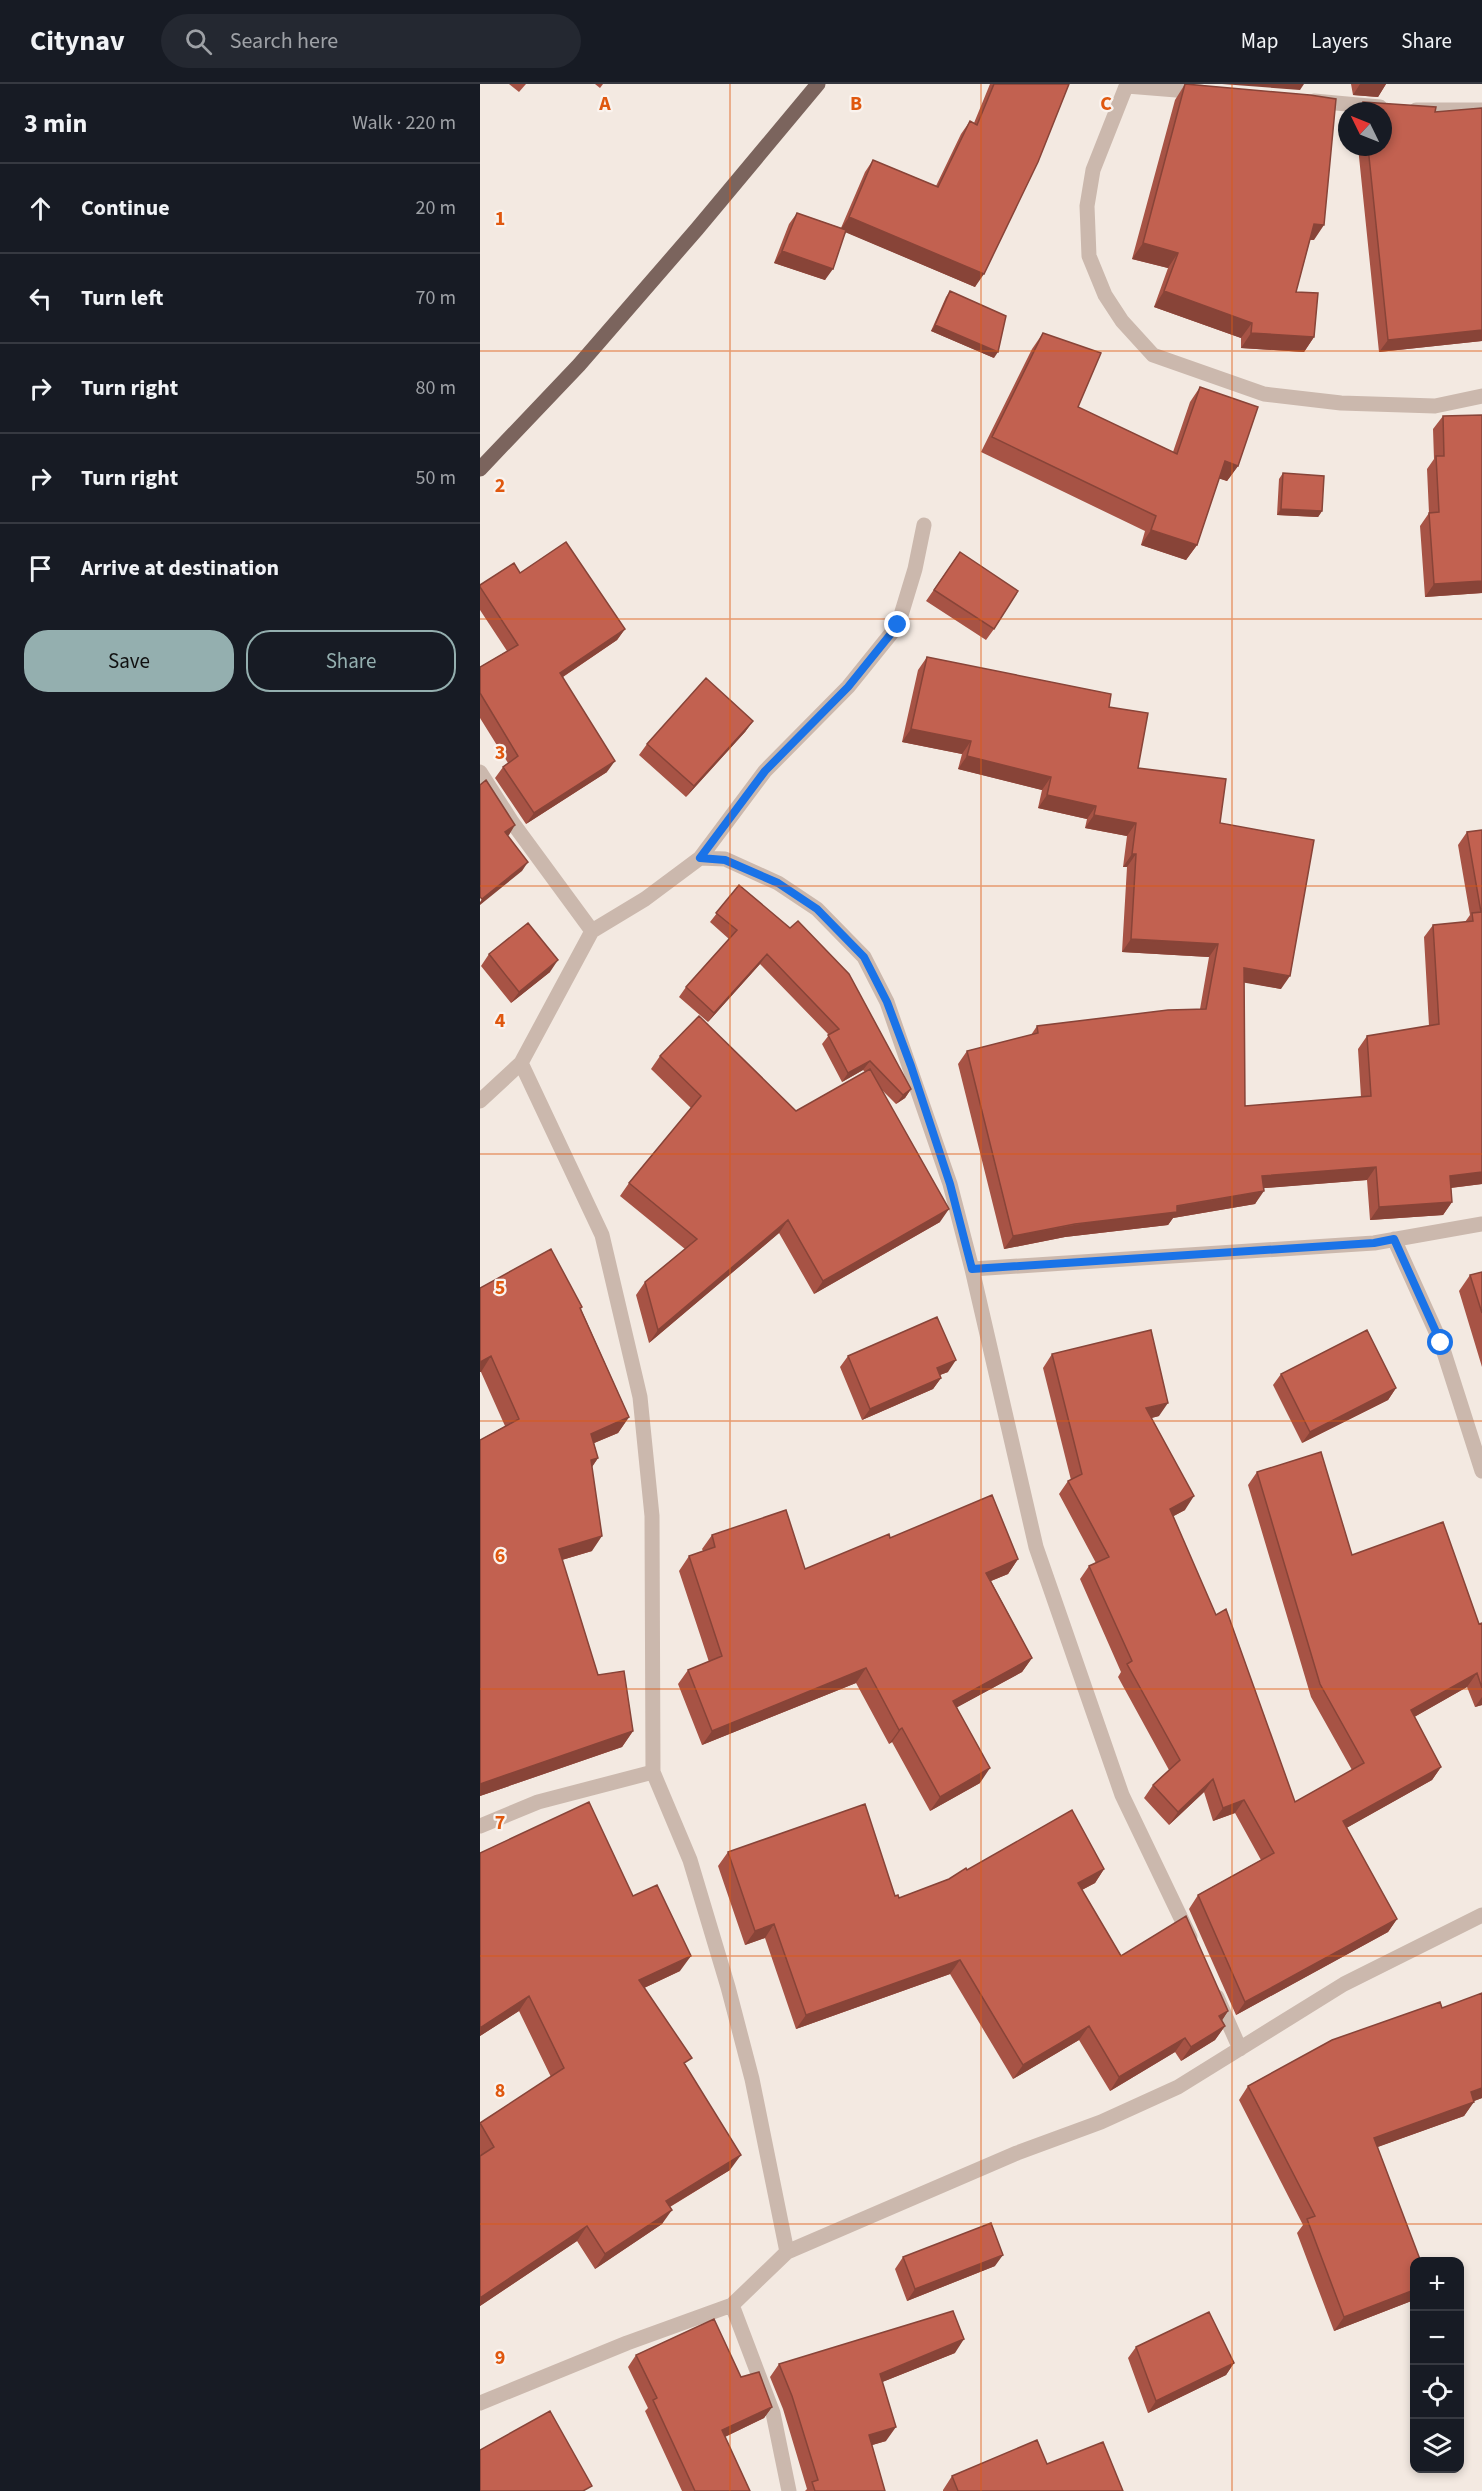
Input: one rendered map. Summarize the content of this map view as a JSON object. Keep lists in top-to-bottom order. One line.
{"north":"top left","page":{"header":"Citynav","search":"Search here","nav":["Map","Layers","Share"],"heading":["3 min","Walk · 220 m"],"list":[["Continue","20 m"],["Turn left","70 m"],["Turn right","80 m"],["Turn right","50 m"],"Arrive at destination"],"buttons":["Save","Share"],"map_buttons":["+","−"]},"grid":{"columns":["A","B","C"],"rows":["1","2","3","4","5","6","7","8","9"]}}
